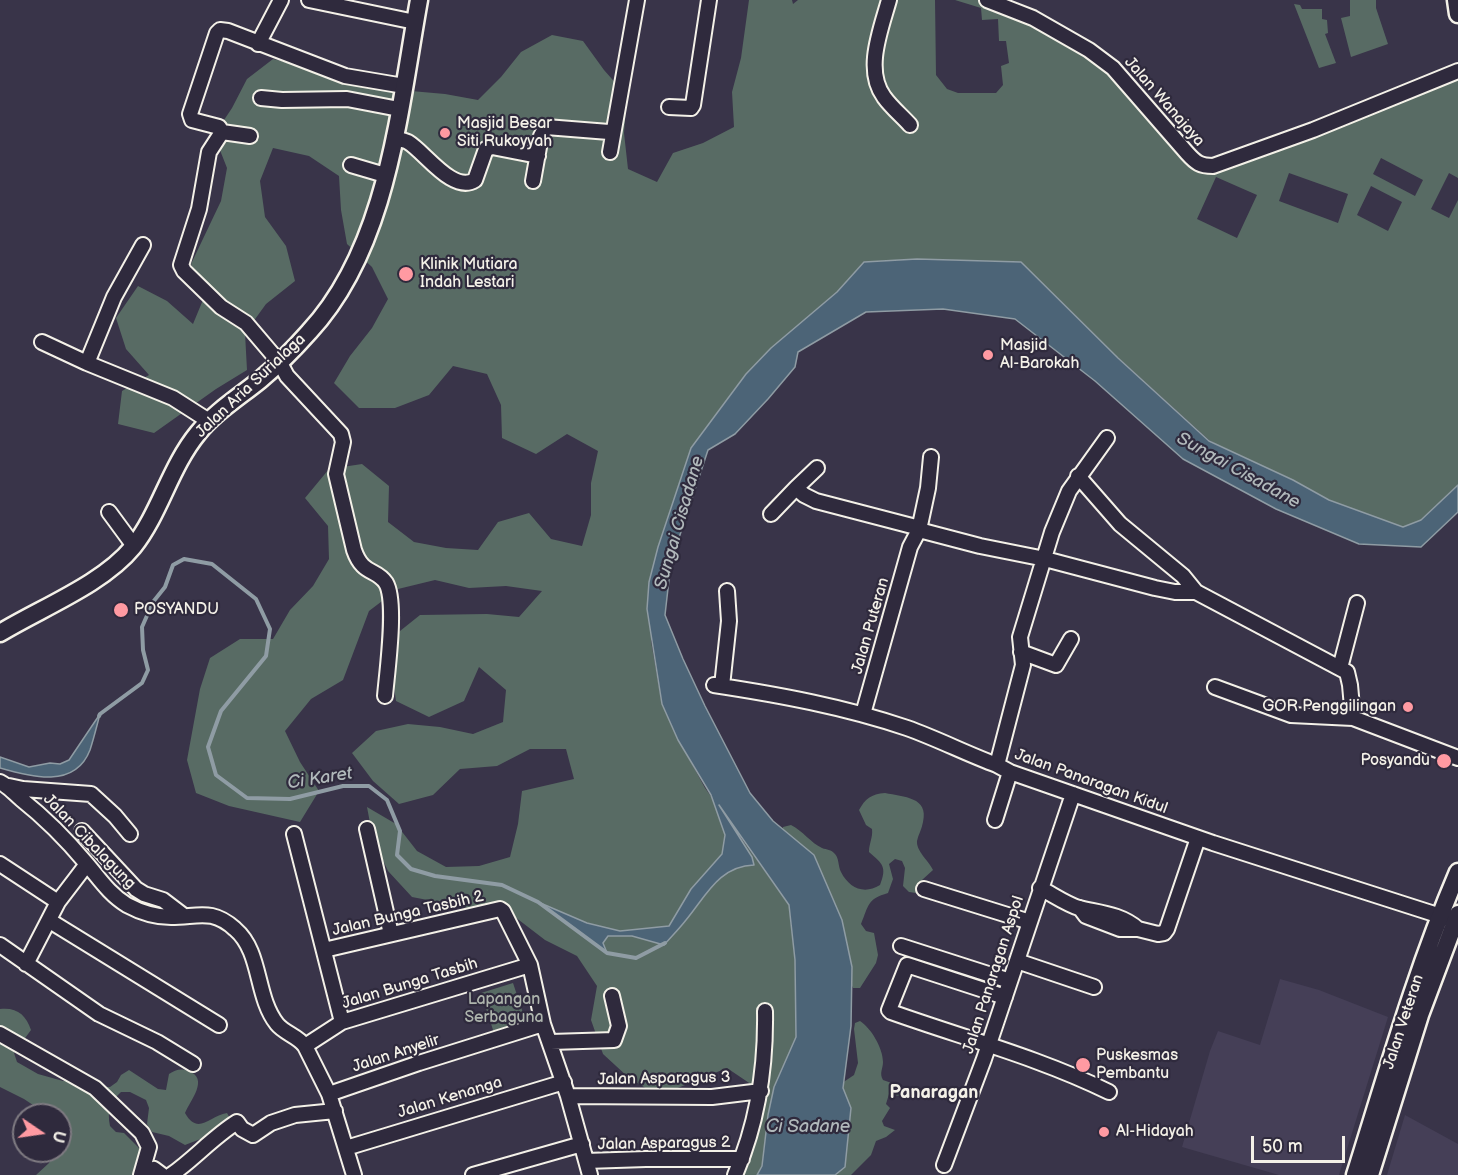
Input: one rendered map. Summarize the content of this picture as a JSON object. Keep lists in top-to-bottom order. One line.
{"streets":{"main road":["Jalan Aria Surialaga","Jalan Veteran"],"street":["Jalan Wanajaya","Jalan Puteran","Jalan Panaragan Kidul","Jalan Cibalagung","Jalan Bunga Tasbih 2","Jalan Panaragan Aspol","Jalan Bunga Tasbih","Jalan Anyelir","Jalan Asparagus 3","Jalan Kenanga","Jalan Asparagus 2"]},"crossings":[["Jalan Puteran","Jalan Panaragan Kidul"],["Jalan Panaragan Kidul","Jalan Panaragan Aspol"],["Jalan Panaragan Kidul","Jalan Veteran"],["Jalan Cibalagung","Jalan Bunga Tasbih"],["Jalan Cibalagung","Jalan Anyelir"],["Jalan Cibalagung","Jalan Kenanga"],["Jalan Bunga Tasbih 2","Jalan Bunga Tasbih"],["Jalan Bunga Tasbih 2","Jalan Anyelir"],["Jalan Bunga Tasbih 2","Jalan Asparagus 3"],["Jalan Bunga Tasbih 2","Jalan Kenanga"],["Jalan Bunga Tasbih 2","Jalan Asparagus 2"]],"districts":["Panaragan"],"water":["Sungai Cisadane","Ci Karet","Ci Sadane"],"parks":["Lapangan Serbaguna"],"places":["Masjid Besar Siti Rukoyyah","Klinik Mutiara Indah Lestari","Masjid Al-Barokah","POSYANDU","GOR Penggilingan","Posyandu","Puskesmas Pembantu","Al-Hidayah"],"scale_bar":"50 m","north":"right"}
